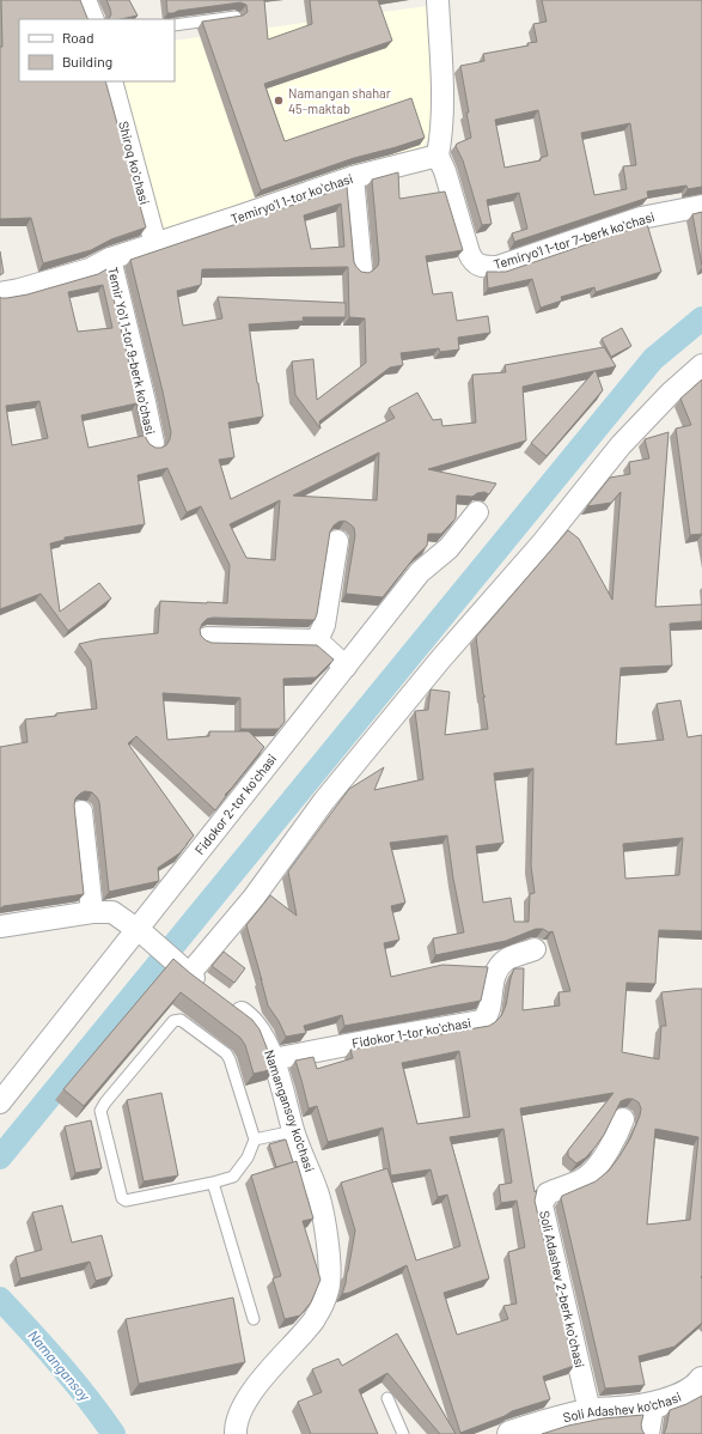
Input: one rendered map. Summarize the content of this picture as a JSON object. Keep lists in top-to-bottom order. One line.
{"streets":{"street":["Shiroq koʻchasi","Temiryoʻl 1-tor koʻchasi","Temiryoʻl 1-tor 7-berk koʻchasi","Temir Yoʻl 1-tor 9-berk koʻchasi","Fidokor 2-tor koʻchasi","Fidokor 1-tor koʻchasi","Namangansoy ko'chasi","Soli Adashev 2-berk koʻchasi","Soli Adashev ko'chasi"]},"crossings":[["Shiroq koʻchasi","Temiryoʻl 1-tor koʻchasi"],["Temiryoʻl 1-tor koʻchasi","Temiryoʻl 1-tor 7-berk koʻchasi"],["Temiryoʻl 1-tor koʻchasi","Temir Yoʻl 1-tor 9-berk koʻchasi"],["Fidokor 2-tor koʻchasi","Namangansoy ko'chasi"],["Fidokor 1-tor koʻchasi","Namangansoy ko'chasi"],["Soli Adashev 2-berk koʻchasi","Soli Adashev ko'chasi"]],"water":["Namangansoy"],"places":["Namangan shahar 45-maktab"],"legend":["Road","Building"]}
